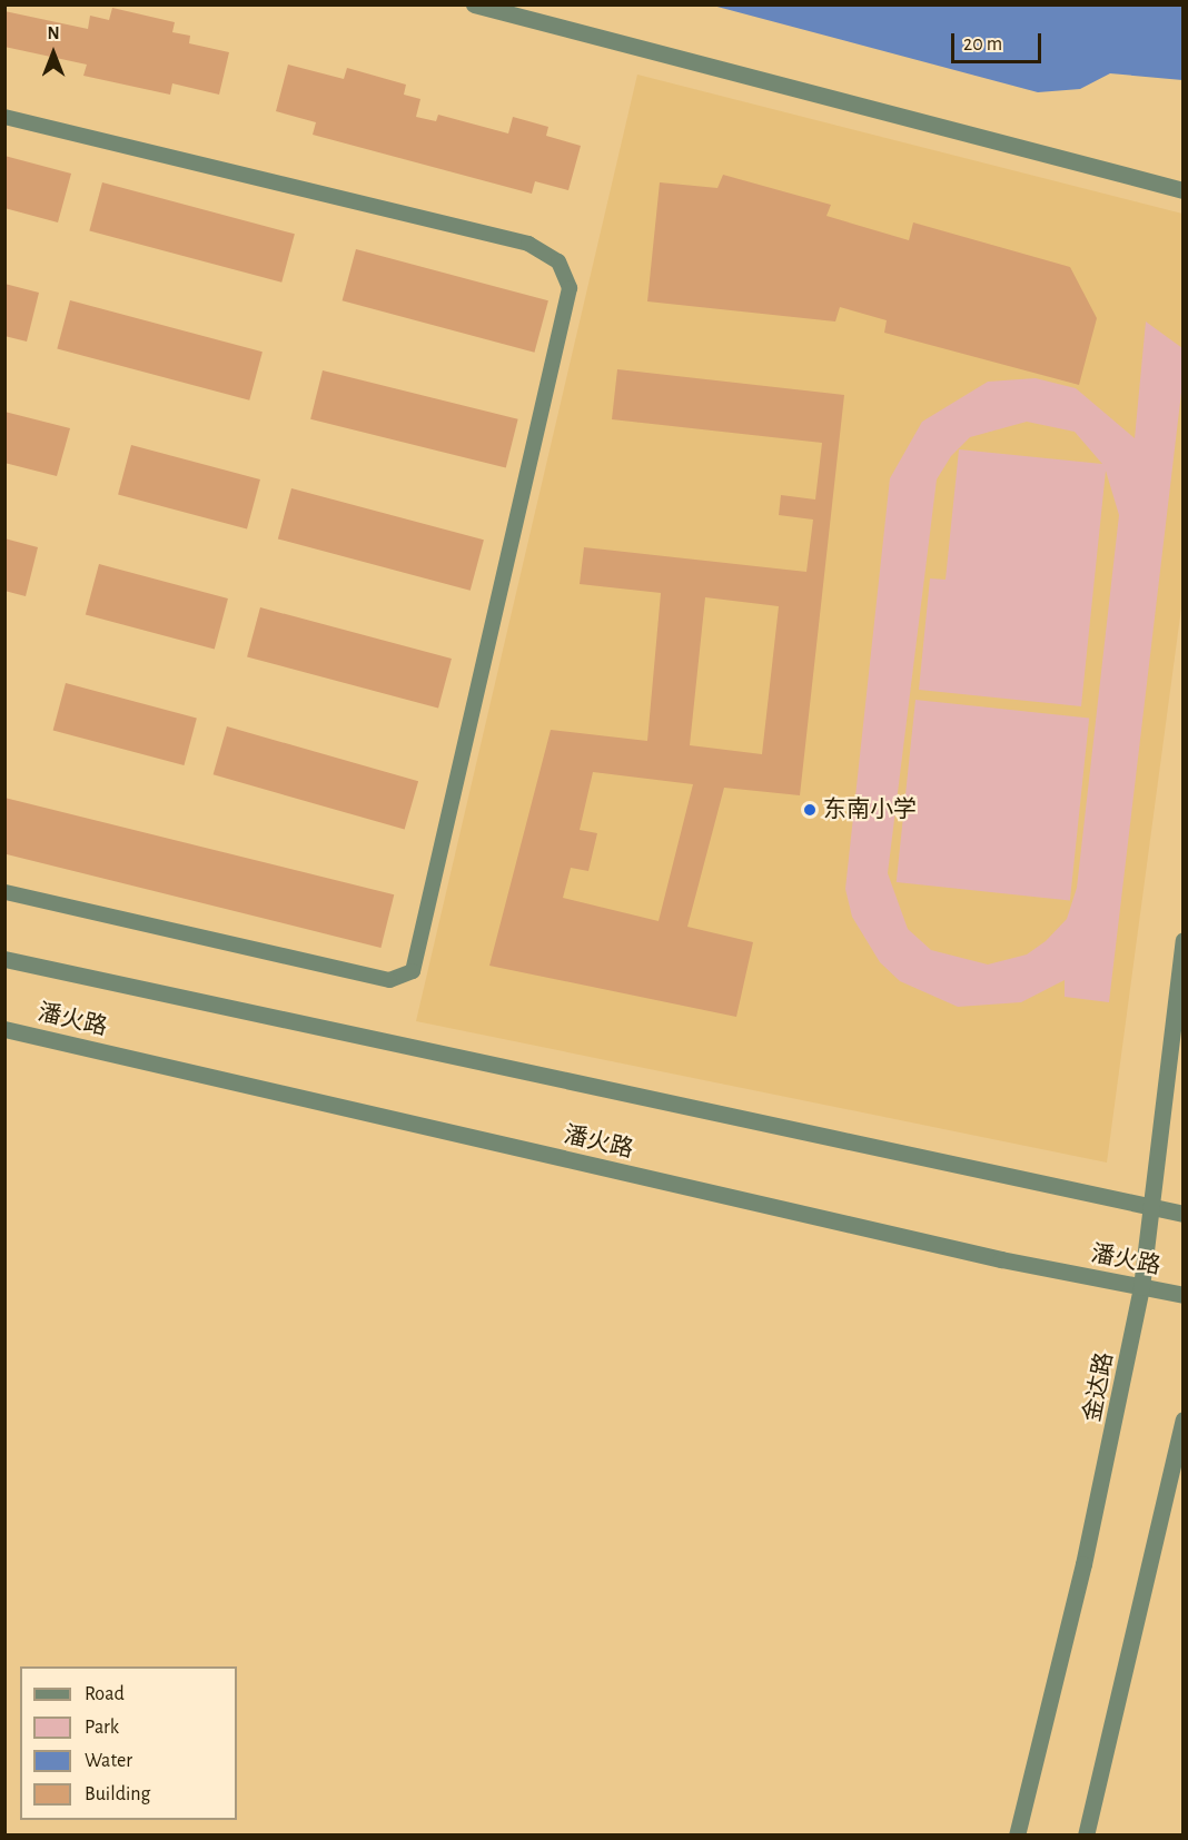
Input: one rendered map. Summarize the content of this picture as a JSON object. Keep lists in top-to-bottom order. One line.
{"streets":{"street":["潘火路","金达路"]},"crossings":[["潘火路","金达路"]],"places":["东南小学"],"legend":["Road","Park","Water","Building"],"scale_bar":"20 m","north":"top"}
